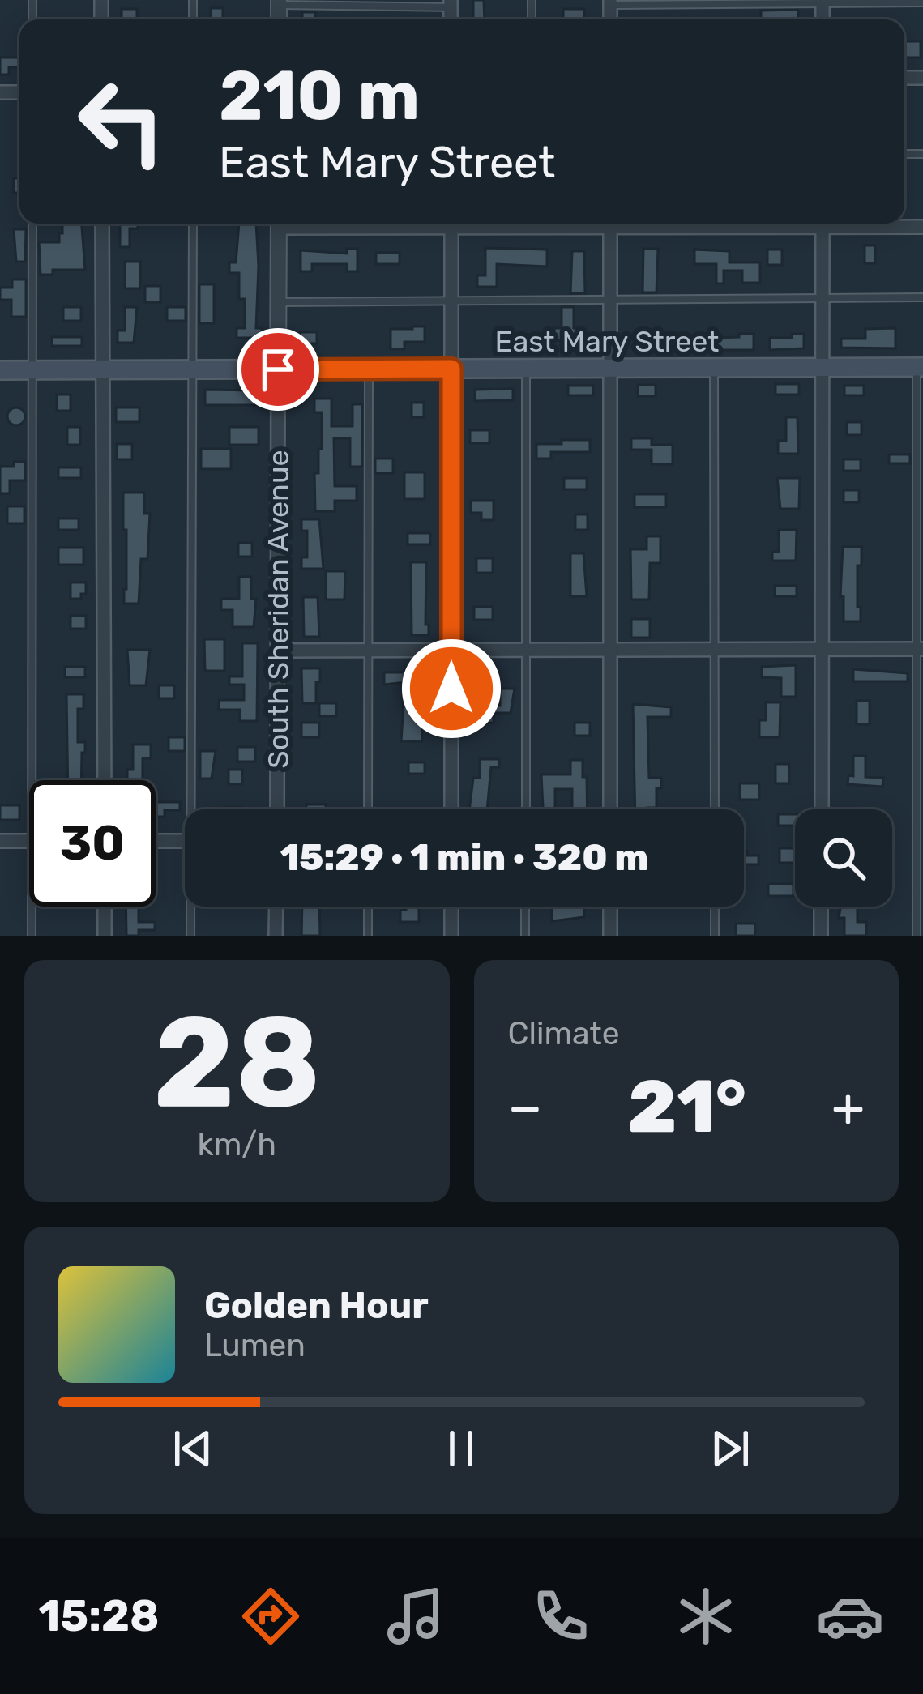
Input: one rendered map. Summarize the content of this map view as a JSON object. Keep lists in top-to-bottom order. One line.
{"streets":{"main road":["East Mary Street"],"street":["South Sheridan Avenue"]},"crossings":[["East Mary Street","South Sheridan Avenue"]],"page":{"turn":["210 m","East Mary Street"],"limit":"30","trip":"15:29 · 1 min · 320 m","tile":[["28","km/h"],"Climate"],"heat":["−","21°","+"],"song":["Golden Hour","Lumen"],"tabs":"15:28"}}
